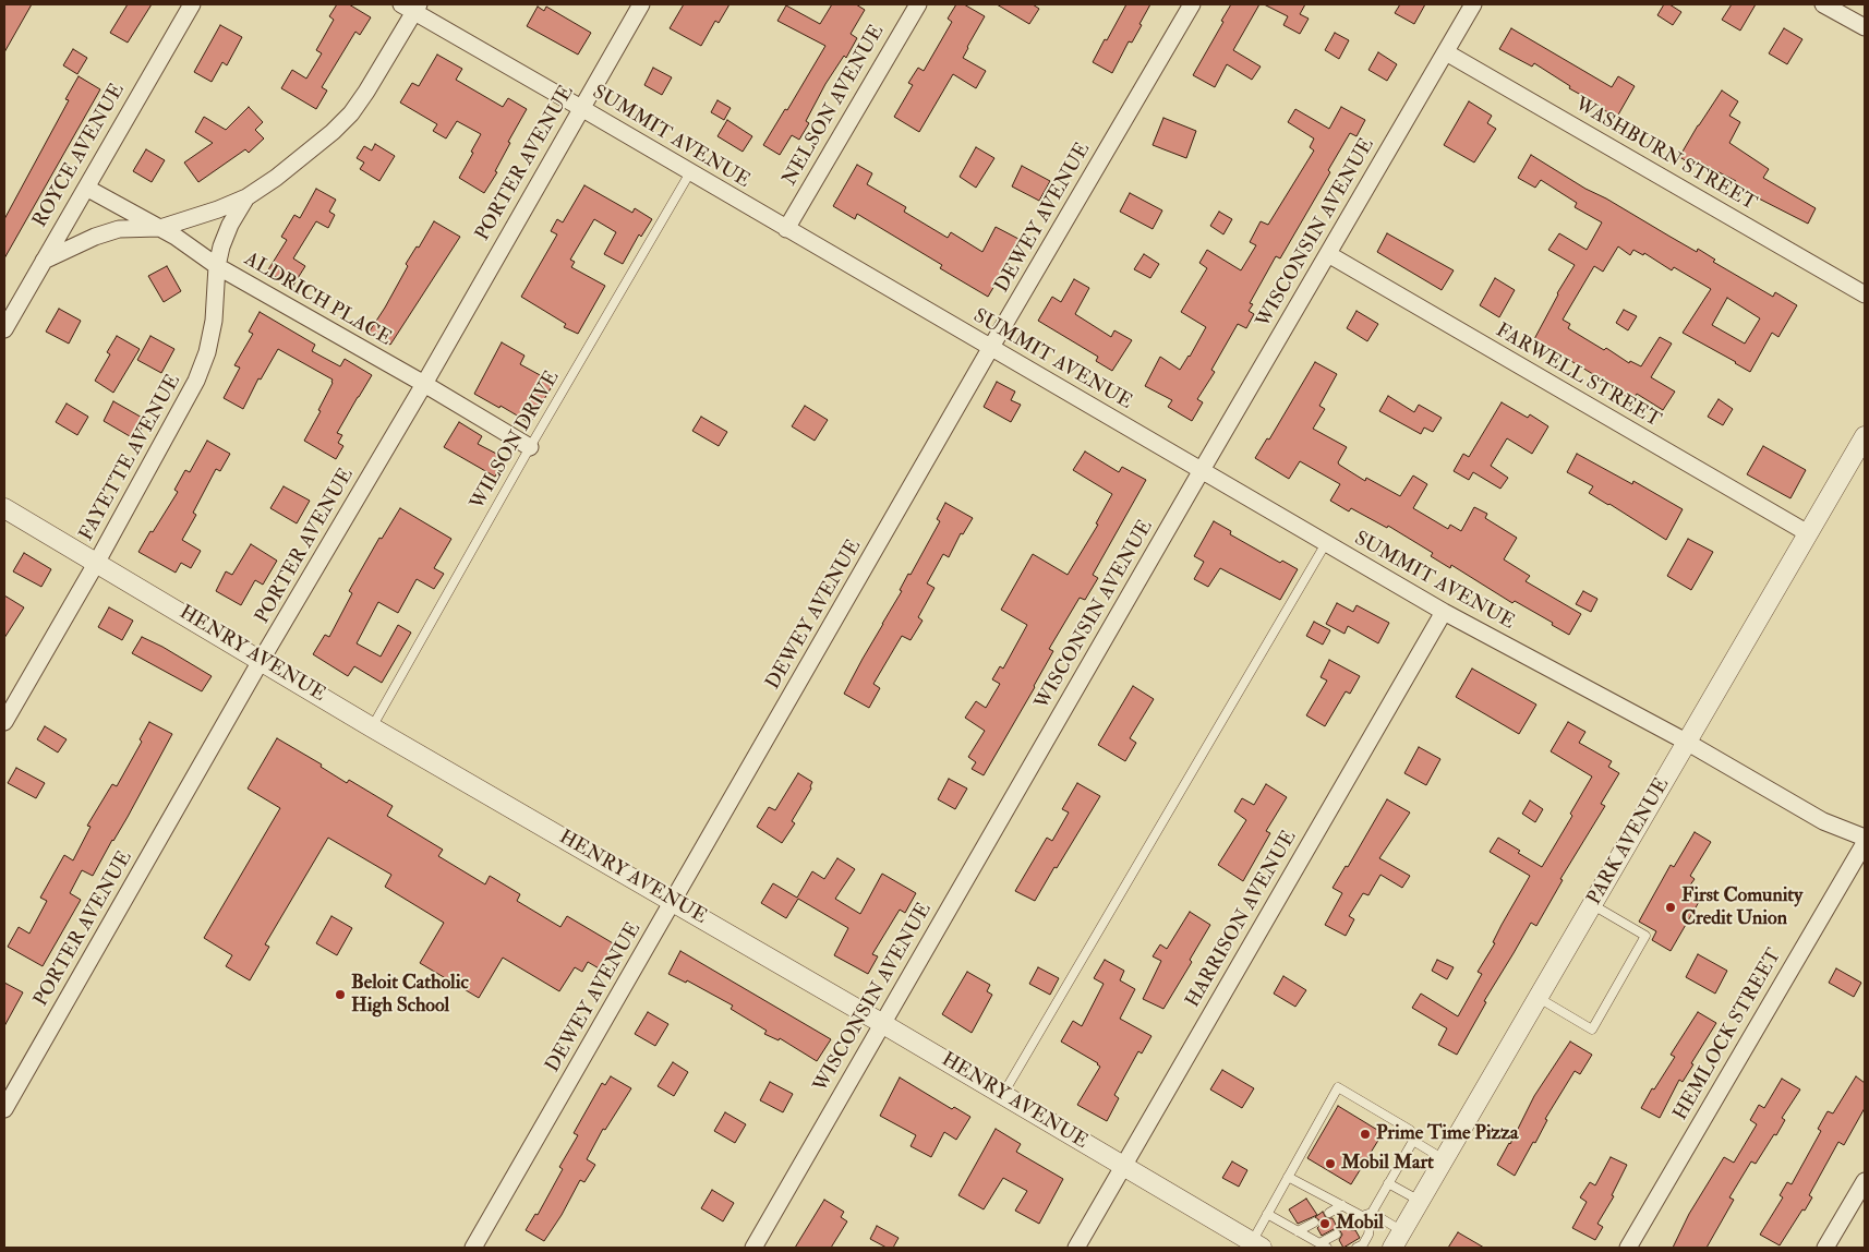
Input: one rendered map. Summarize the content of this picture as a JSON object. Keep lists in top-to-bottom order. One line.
{"streets":{"street":["NELSON AVENUE","SUMMIT AVENUE","WASHBURN STREET","ROYCE AVENUE","PORTER AVENUE","DEWEY AVENUE","WISCONSIN AVENUE","ALDRICH PLACE","FARWELL STREET","FAYETTE AVENUE","HENRY AVENUE","PARK AVENUE","HARRISON AVENUE","HEMLOCK STREET"],"lane":["WILSON DRIVE"]},"crossings":[["NELSON AVENUE","SUMMIT AVENUE"],["SUMMIT AVENUE","PORTER AVENUE"],["SUMMIT AVENUE","DEWEY AVENUE"],["SUMMIT AVENUE","WISCONSIN AVENUE"],["SUMMIT AVENUE","WILSON DRIVE"],["SUMMIT AVENUE","FAYETTE AVENUE"],["SUMMIT AVENUE","PARK AVENUE"],["SUMMIT AVENUE","HARRISON AVENUE"],["WASHBURN STREET","WISCONSIN AVENUE"],["ROYCE AVENUE","ALDRICH PLACE"],["ROYCE AVENUE","FAYETTE AVENUE"],["PORTER AVENUE","ALDRICH PLACE"],["PORTER AVENUE","HENRY AVENUE"],["DEWEY AVENUE","HENRY AVENUE"],["WISCONSIN AVENUE","FARWELL STREET"],["WISCONSIN AVENUE","HENRY AVENUE"],["ALDRICH PLACE","WILSON DRIVE"],["ALDRICH PLACE","FAYETTE AVENUE"],["FARWELL STREET","PARK AVENUE"],["WILSON DRIVE","HENRY AVENUE"],["FAYETTE AVENUE","HENRY AVENUE"],["HENRY AVENUE","HARRISON AVENUE"]],"places":["First Comunity Credit Union","Beloit Catholic High School","Prime Time Pizza","Mobil Mart","Mobil"]}
